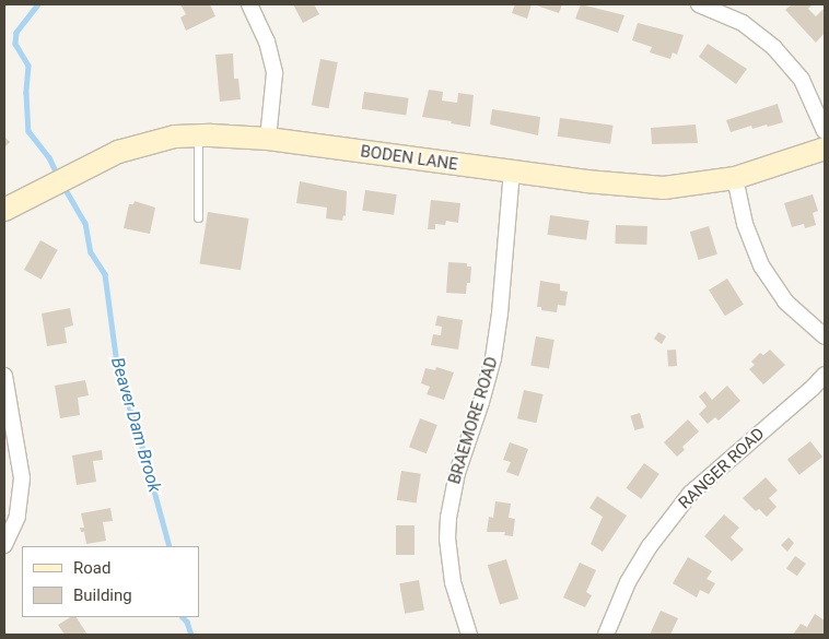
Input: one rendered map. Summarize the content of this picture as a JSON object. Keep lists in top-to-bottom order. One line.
{"streets":{"street":["BODEN LANE","BRAEMORE ROAD","RANGER ROAD"]},"crossings":[["BODEN LANE","BRAEMORE ROAD"]],"water":["Beaver Dam Brook"],"legend":["Road","Building"]}
